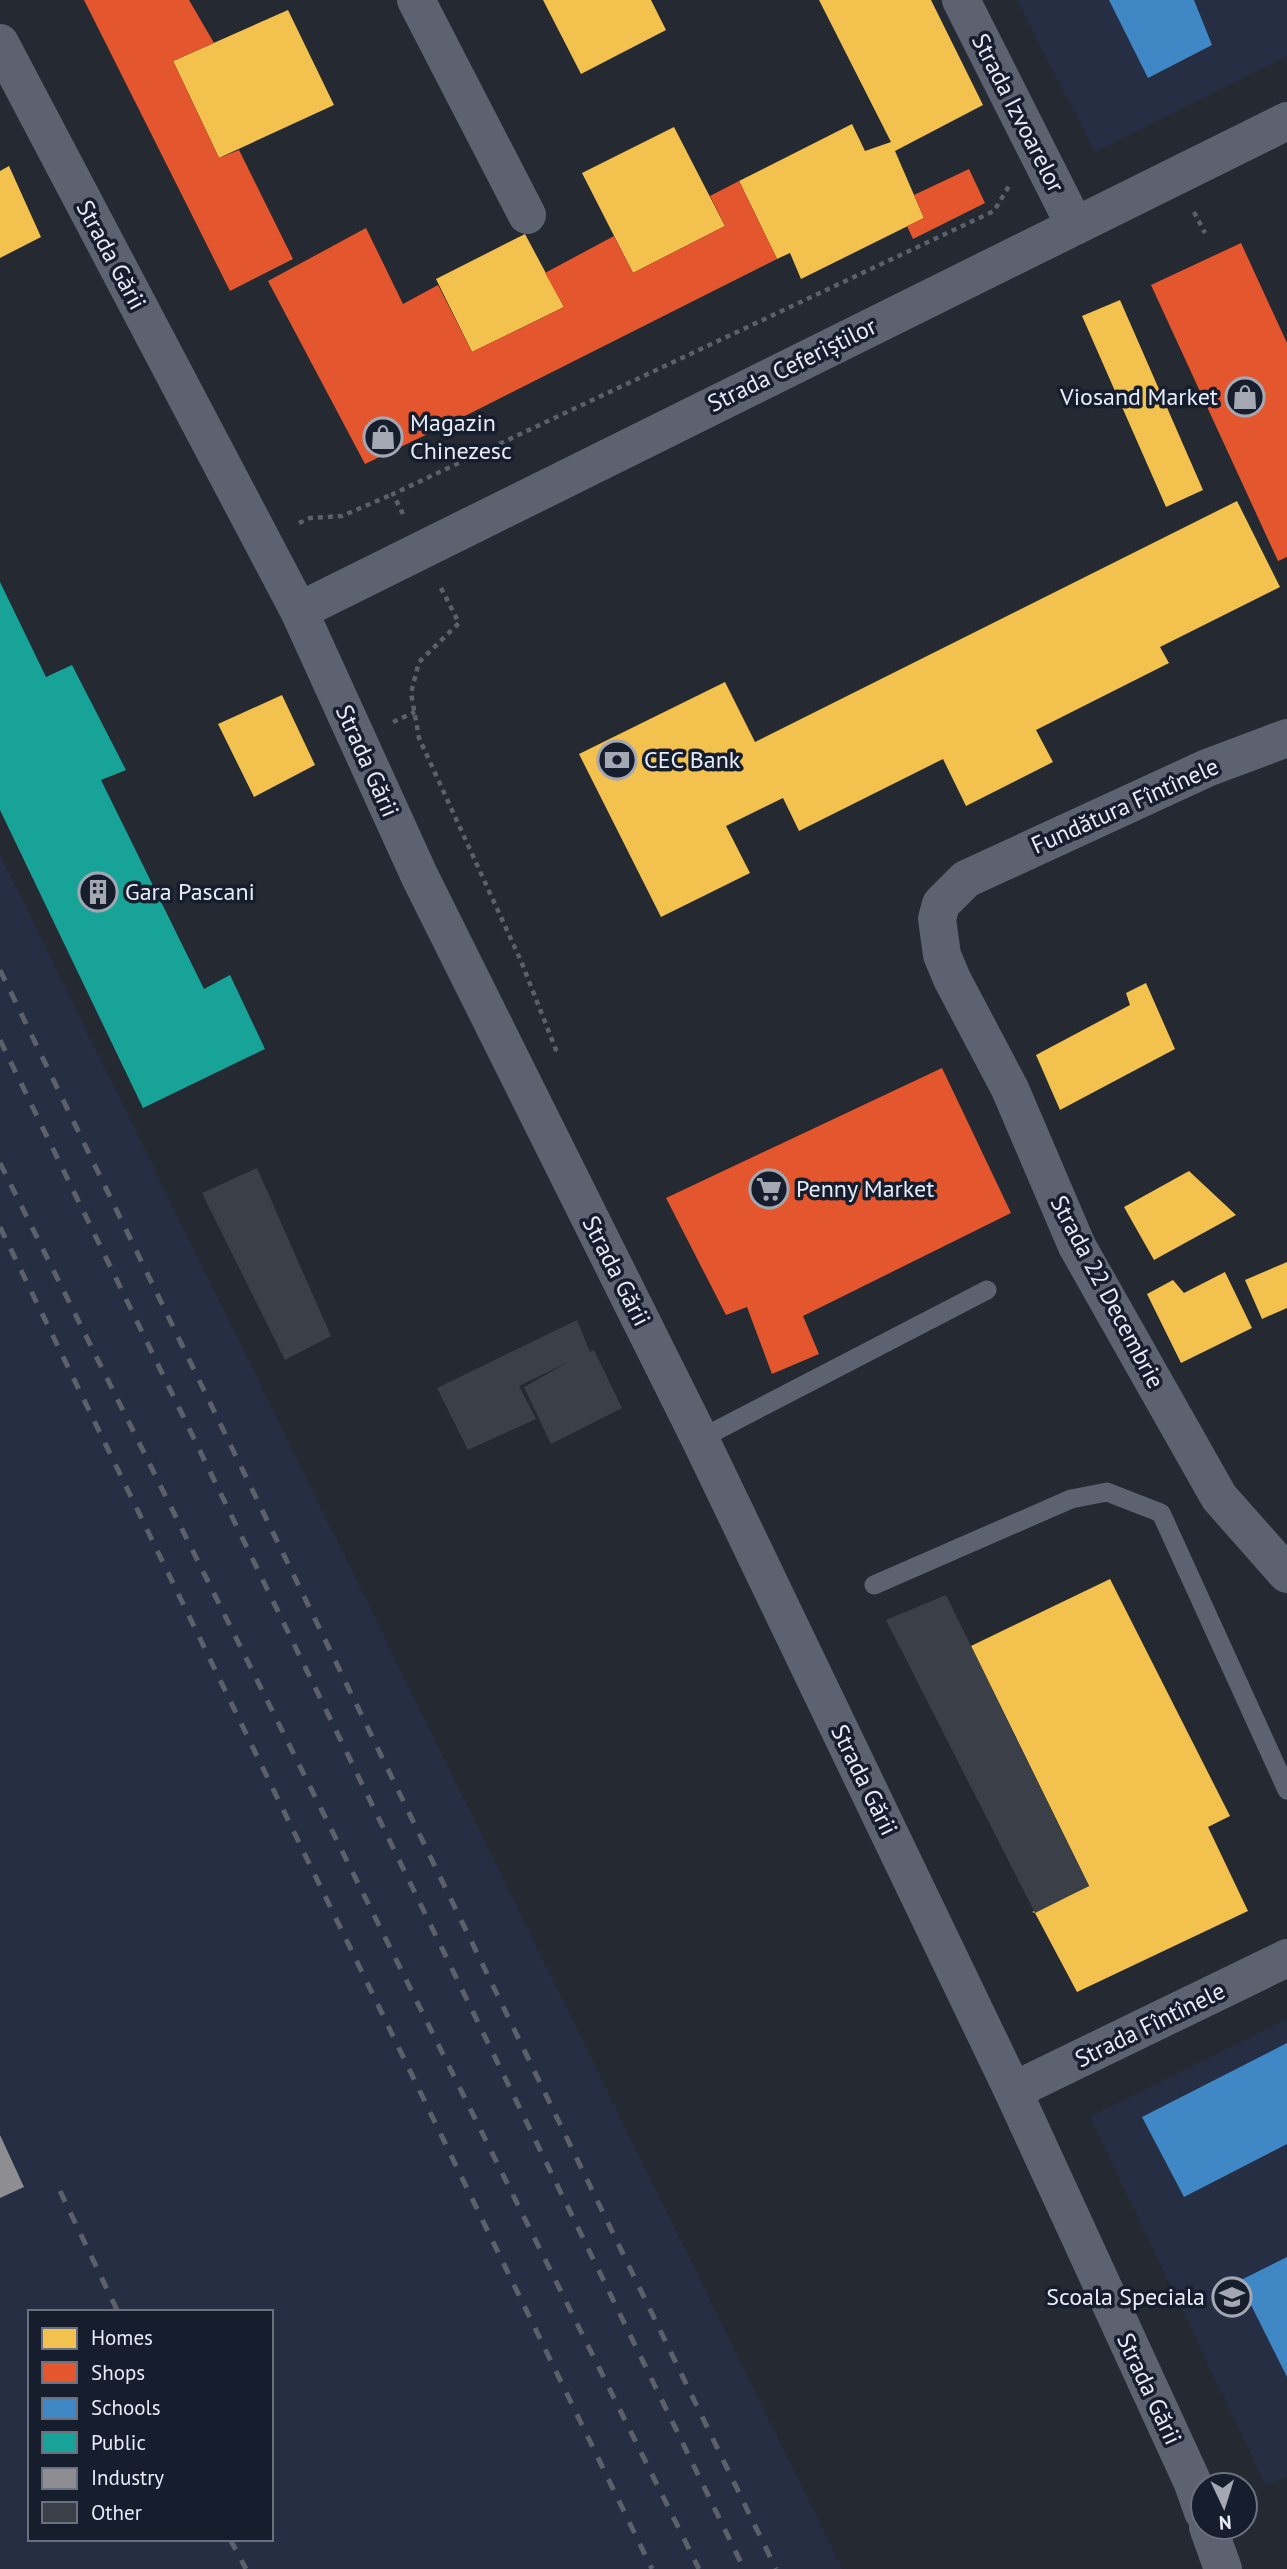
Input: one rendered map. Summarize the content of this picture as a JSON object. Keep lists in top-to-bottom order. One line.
{"streets":{"street":["Strada Izvoarelor","Strada Gării","Strada Ceferiștilor","Fundătura Fîntînele","Strada 22 Decembrie","Strada Fîntînele"]},"crossings":[["Strada Izvoarelor","Strada Ceferiștilor"],["Strada Gării","Strada Ceferiștilor"],["Strada Gării","Strada Fîntînele"],["Fundătura Fîntînele","Strada 22 Decembrie"]],"places":{"shop":["Viosand Market","Magazin Chinezesc"],"bank":["CEC Bank"],"building":["Gara Pascani"],"supermarket":["Penny Market"],"school or university":["Scoala Speciala"]},"legend":["Homes","Shops","Schools","Public","Industry","Other"],"north":"bottom"}
